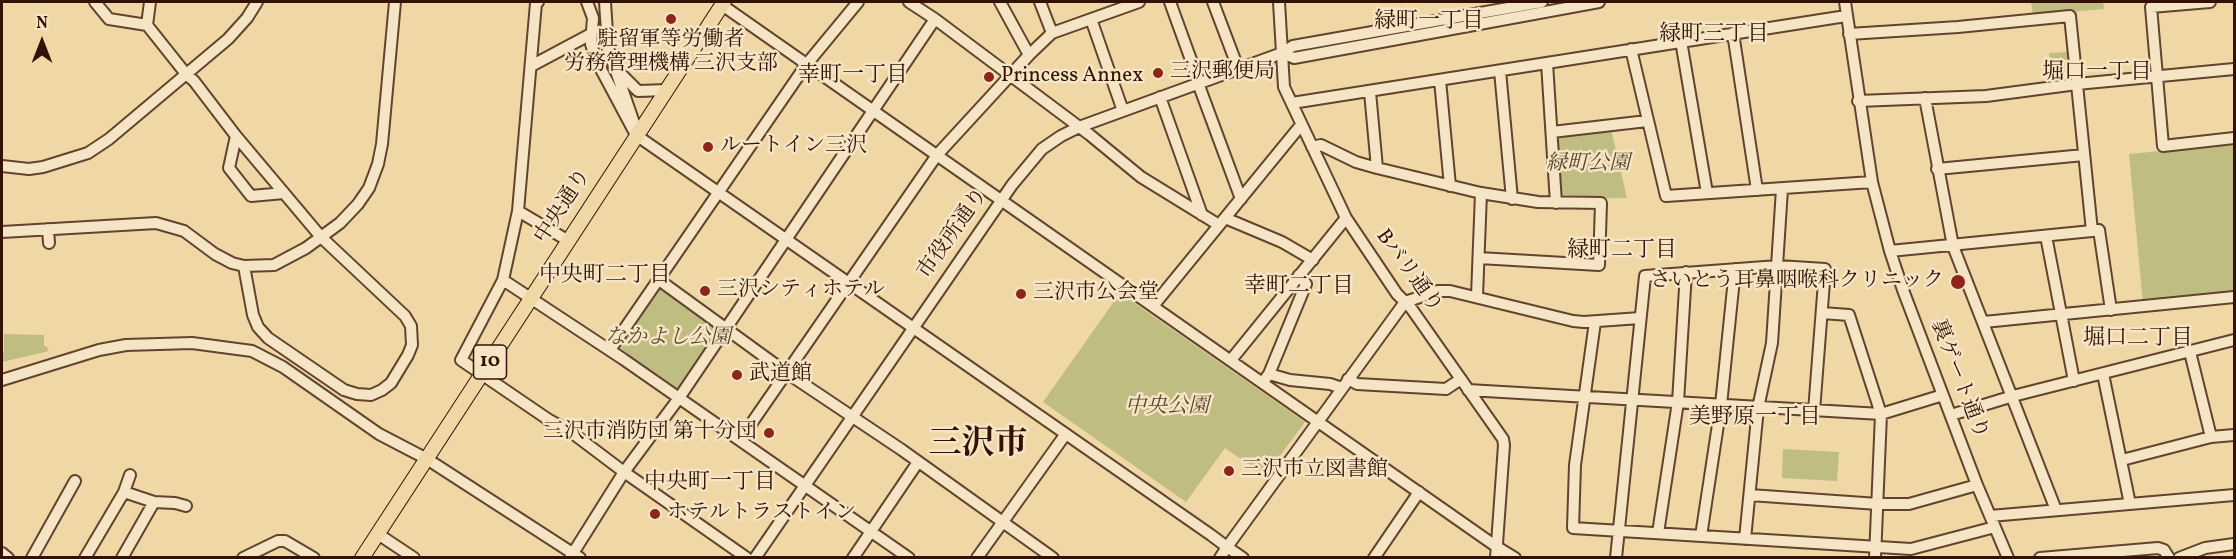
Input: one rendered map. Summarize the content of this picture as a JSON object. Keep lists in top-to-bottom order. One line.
{"streets":{"main road":["中央通り","10"],"street":["市役所通り","Bバリ通り","裏ゲート通り"]},"crossings":[["市役所通り","Bバリ通り"]],"districts":["緑町一丁目","緑町三丁目","堀口一丁目","幸町一丁目","緑町二丁目","中央町二丁目","幸町二丁目","堀口二丁目","美野原一丁目","三沢市","中央町一丁目"],"parks":["緑町公園","なかよし公園","中央公園"],"places":["駐留軍等労働者 労務管理機構 三沢支部","三沢郵便局","Princess Annex","ルートイン三沢","さいとう耳鼻咽喉科クリニック","三沢シティホテル","三沢市公会堂","武道館","三沢市消防団 第十分団","三沢市立図書館","ホテルトラストイン"],"north":"top"}
